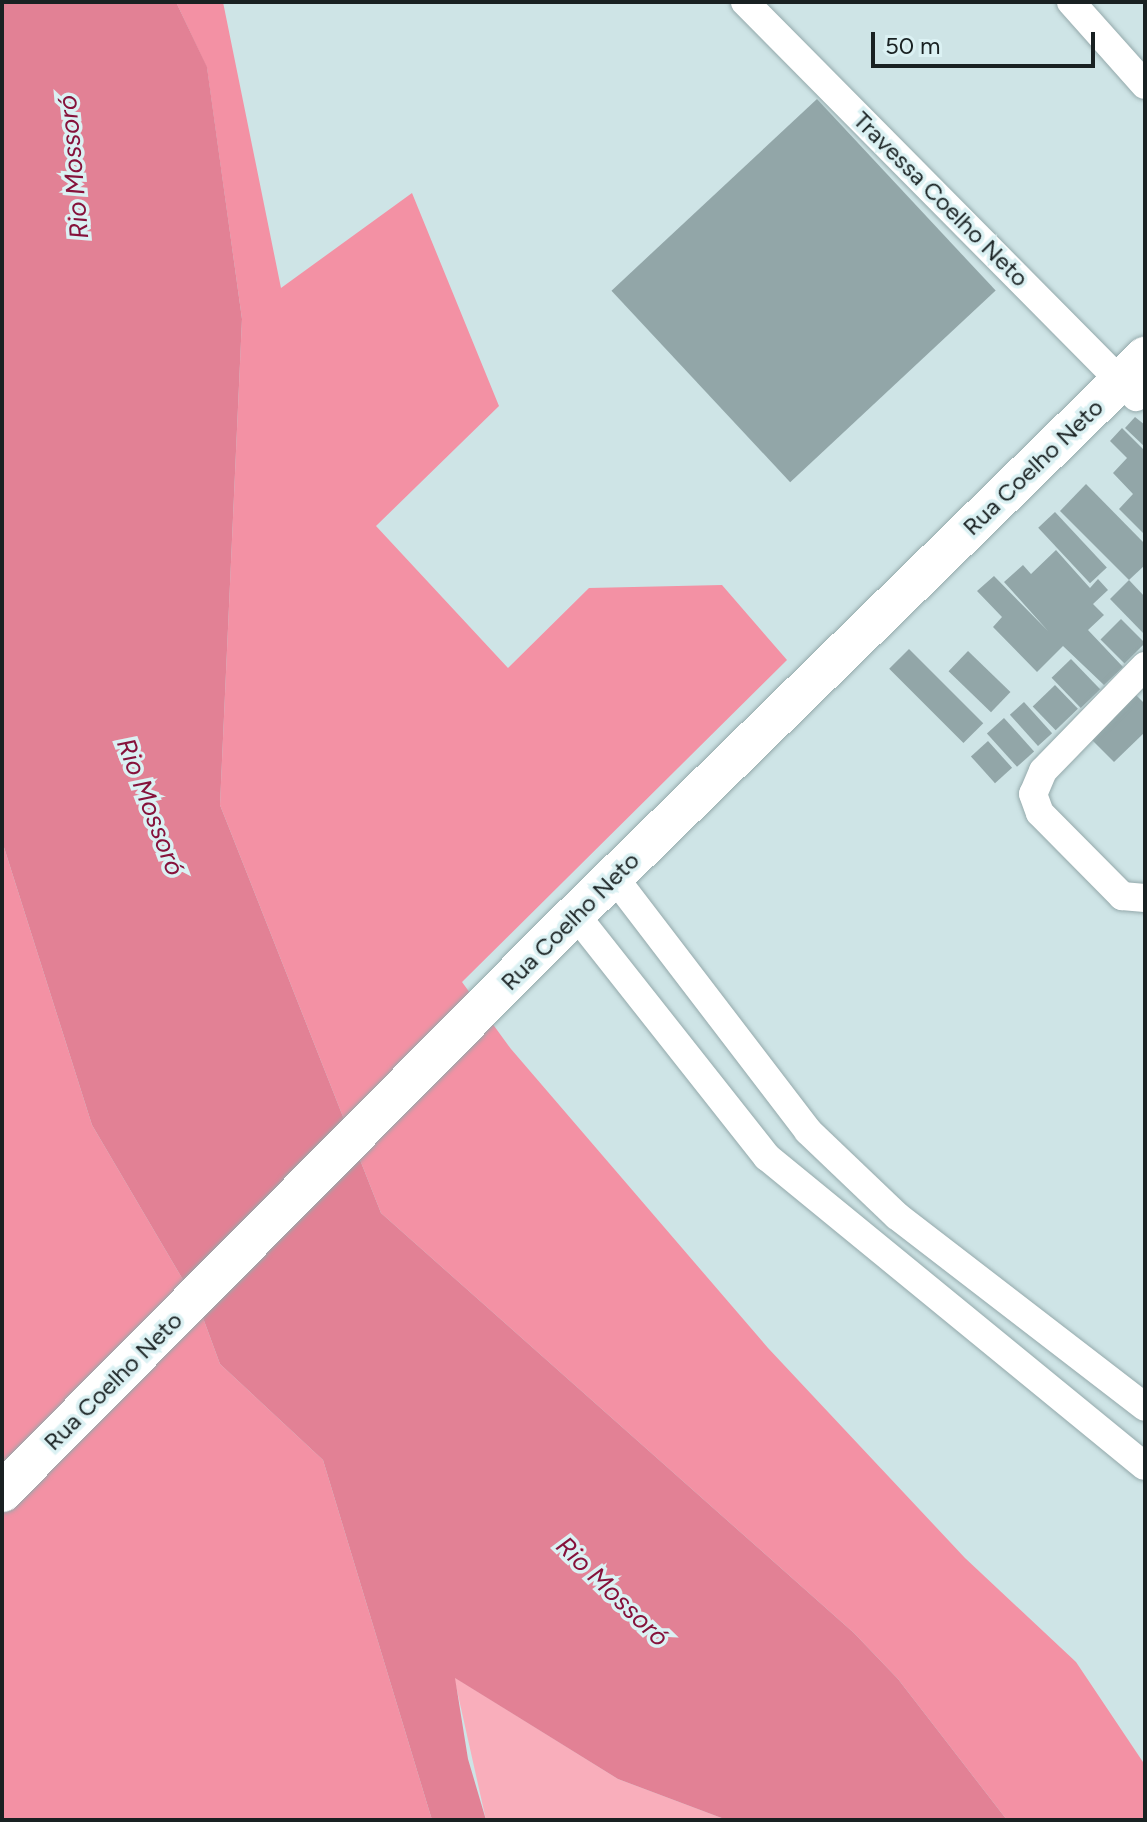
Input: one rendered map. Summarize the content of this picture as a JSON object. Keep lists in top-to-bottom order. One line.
{"streets":{"main road":["Rua Coelho Neto"],"street":["Travessa Coelho Neto"]},"crossings":[["Travessa Coelho Neto","Rua Coelho Neto"]],"water":["Rio Mossoró"],"scale_bar":"50 m"}
